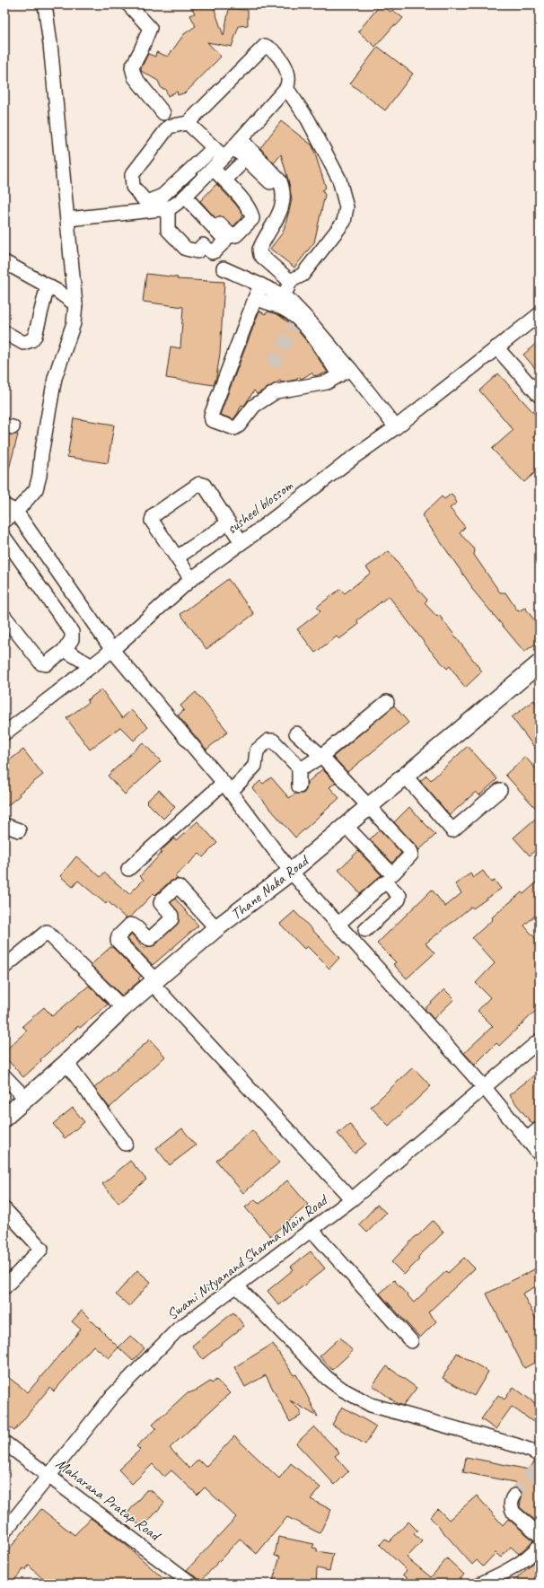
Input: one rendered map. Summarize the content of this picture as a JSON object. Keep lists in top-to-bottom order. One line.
{"streets":{"main road":["Thane Naka Road"],"street":["susheel blossom","Swami Nityanand Sharma Main Road","Maharana Pratap Road"]},"crossings":[["Swami Nityanand Sharma Main Road","Maharana Pratap Road"]]}
